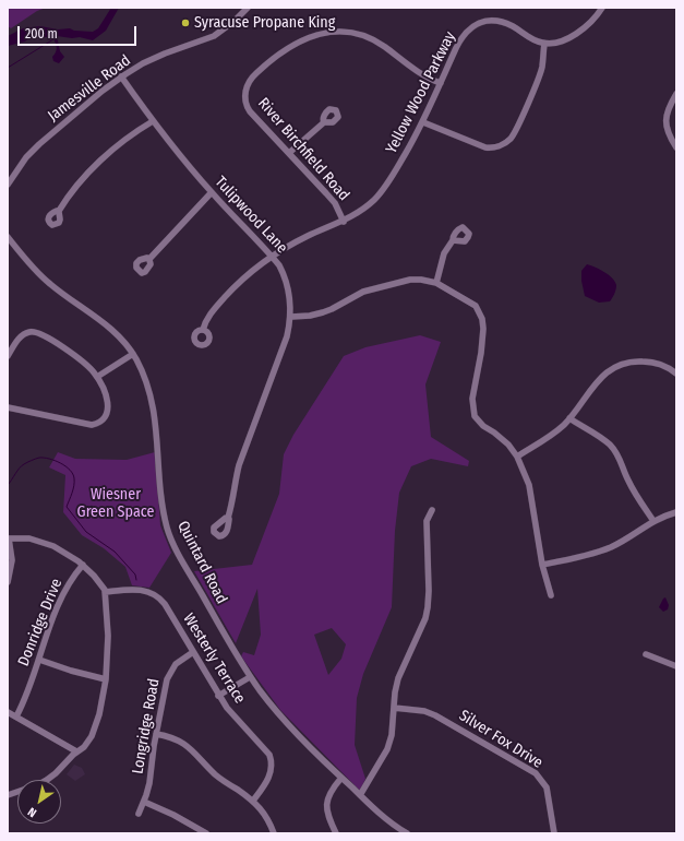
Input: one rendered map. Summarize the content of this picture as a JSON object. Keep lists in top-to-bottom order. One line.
{"streets":{"street":["Jamesville Road","Yellow Wood Parkway","River Birchfield Road","Tulipwood Lane","Quintard Road","Donridge Drive","Westerly Terrace","Longridge Road","Silver Fox Drive"]},"crossings":[["Jamesville Road","Tulipwood Lane"],["Yellow Wood Parkway","River Birchfield Road"],["Yellow Wood Parkway","Tulipwood Lane"],["Westerly Terrace","Longridge Road"]],"parks":["Wiesner Green Space"],"places":["Syracuse Propane King"],"scale_bar":"200 m","north":"bottom left"}
